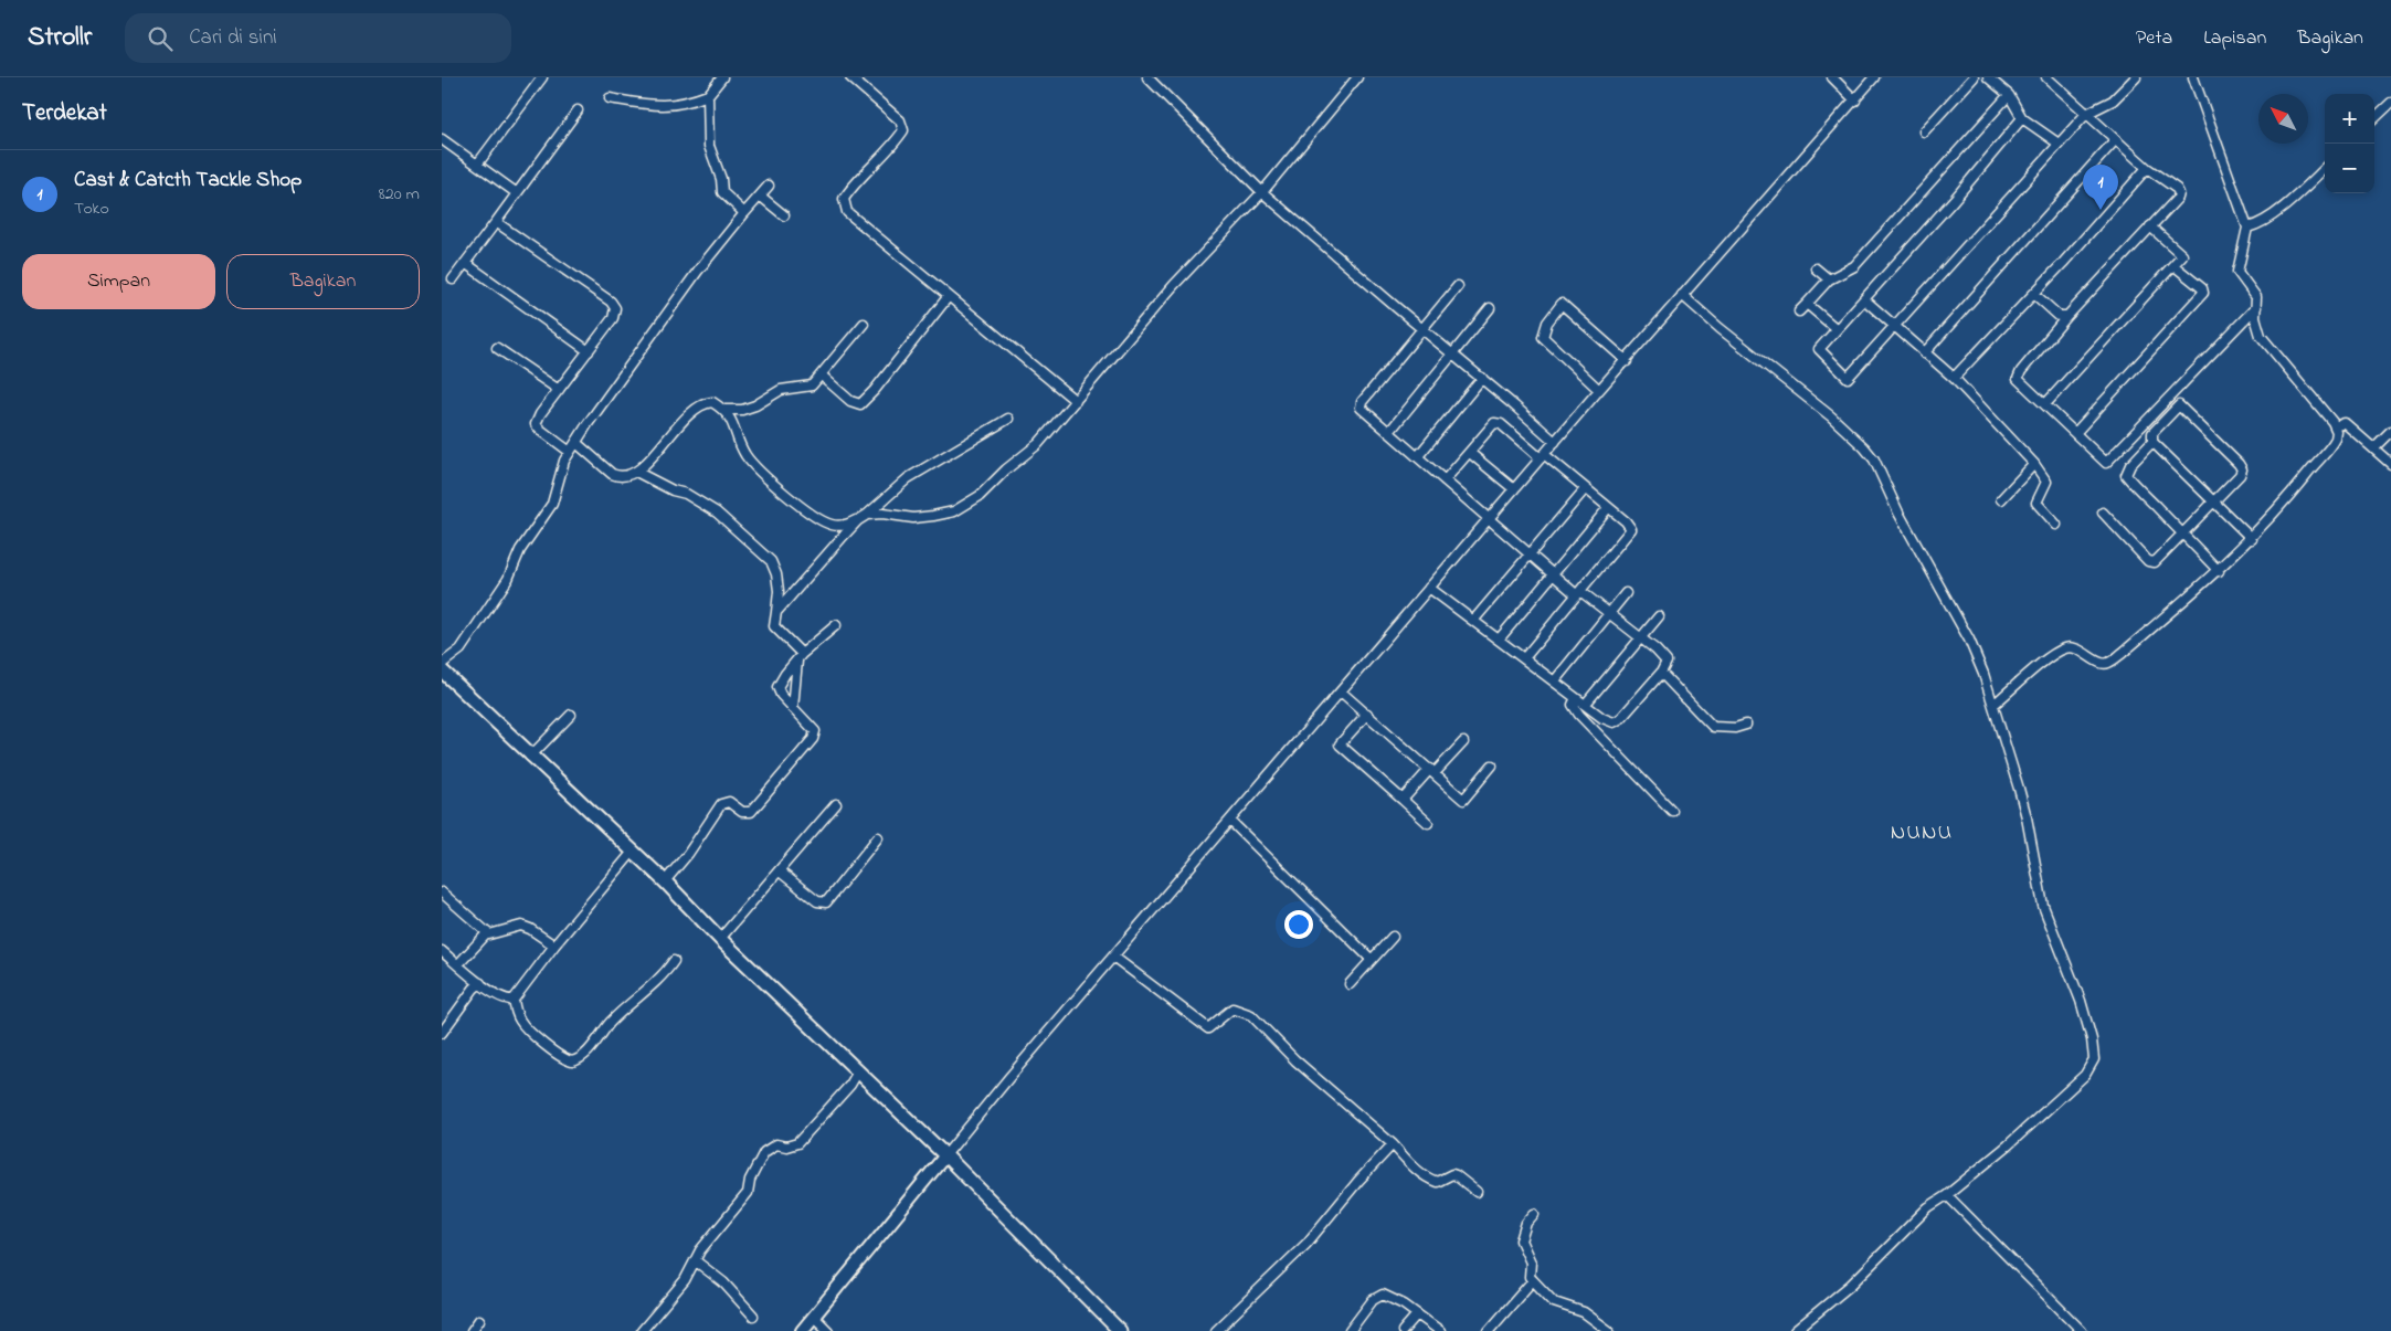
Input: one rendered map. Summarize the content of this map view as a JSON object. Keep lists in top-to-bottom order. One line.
{"districts":["NUNU"],"north":"top left","page":{"header":"Strollr","search":"Cari di sini","nav":["Peta","Lapisan","Bagikan"],"heading":"Terdekat","map_buttons":["+","−"],"list":[{"mark":"1","name":"Cast & Catcth Tackle Shop","note":"Toko","value":"820 m"}],"pins":"1","buttons":["Simpan","Bagikan"]}}
